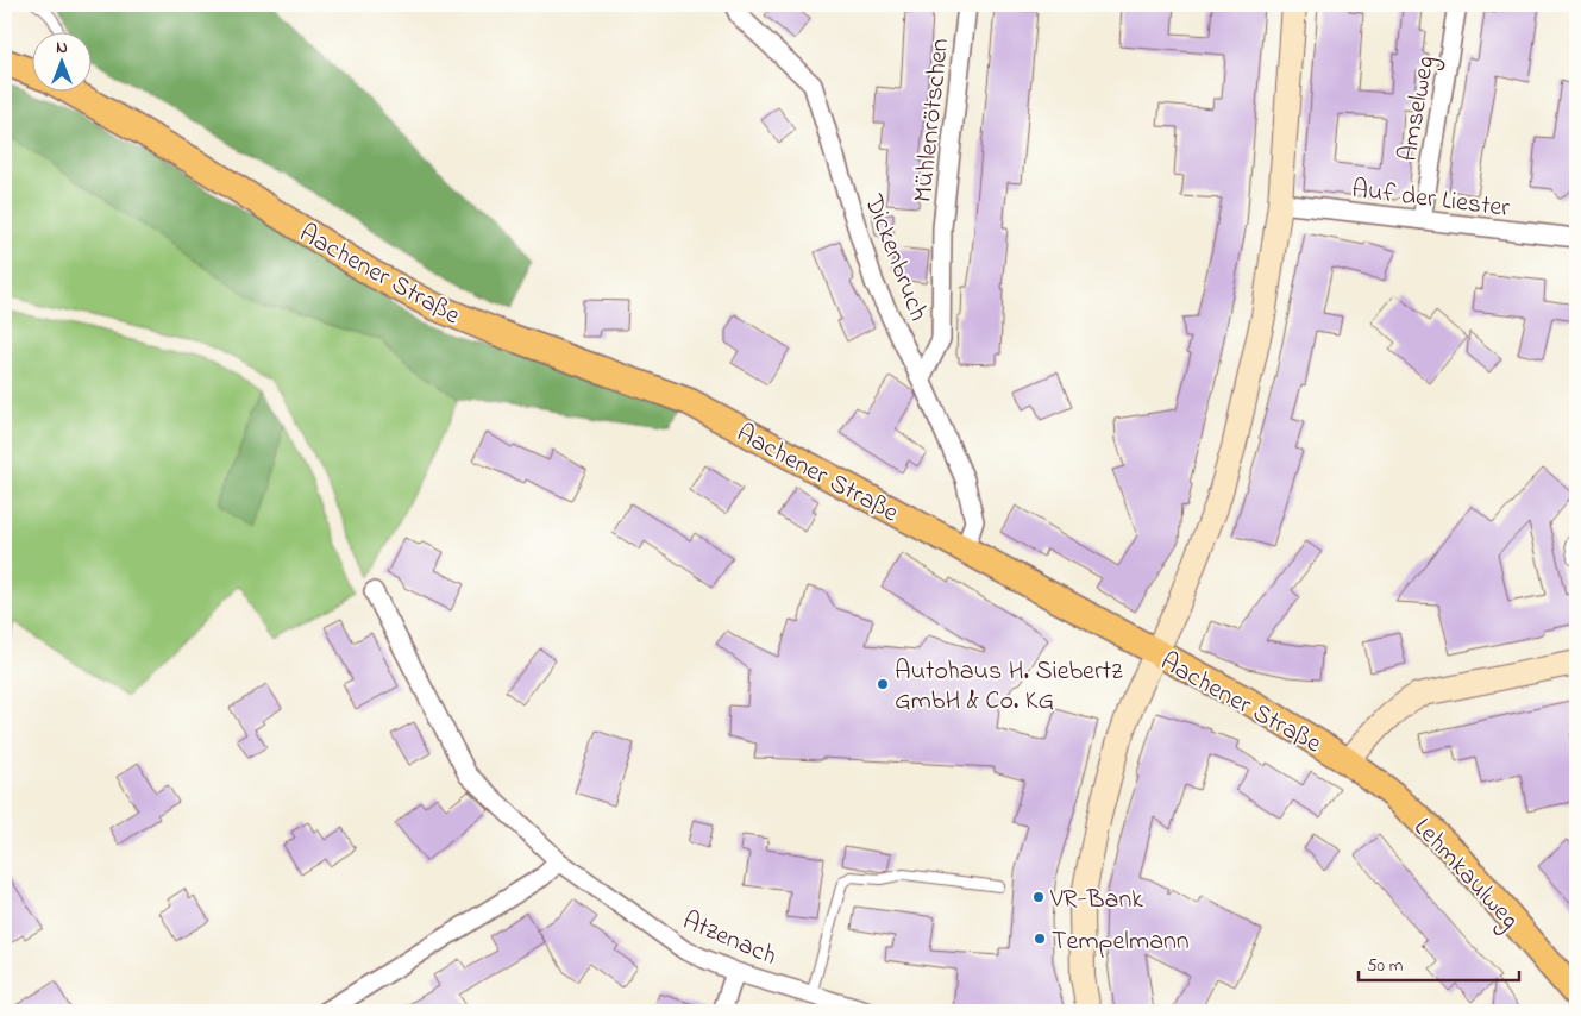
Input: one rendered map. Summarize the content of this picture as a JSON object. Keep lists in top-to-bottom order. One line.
{"streets":{"main road":["Aachener Straße","Lehmkaulweg"],"street":["Amselweg","Mühlenrötschen","Auf der Liester","Dickenbruch","Atzenach"]},"crossings":[["Amselweg","Auf der Liester"],["Mühlenrötschen","Dickenbruch"],["Dickenbruch","Aachener Straße"],["Aachener Straße","Lehmkaulweg"]],"places":["Autohaus H. Siebertz GmbH & Co. KG","VR-Bank","Tempelmann"],"scale_bar":"50 m","north":"top"}
